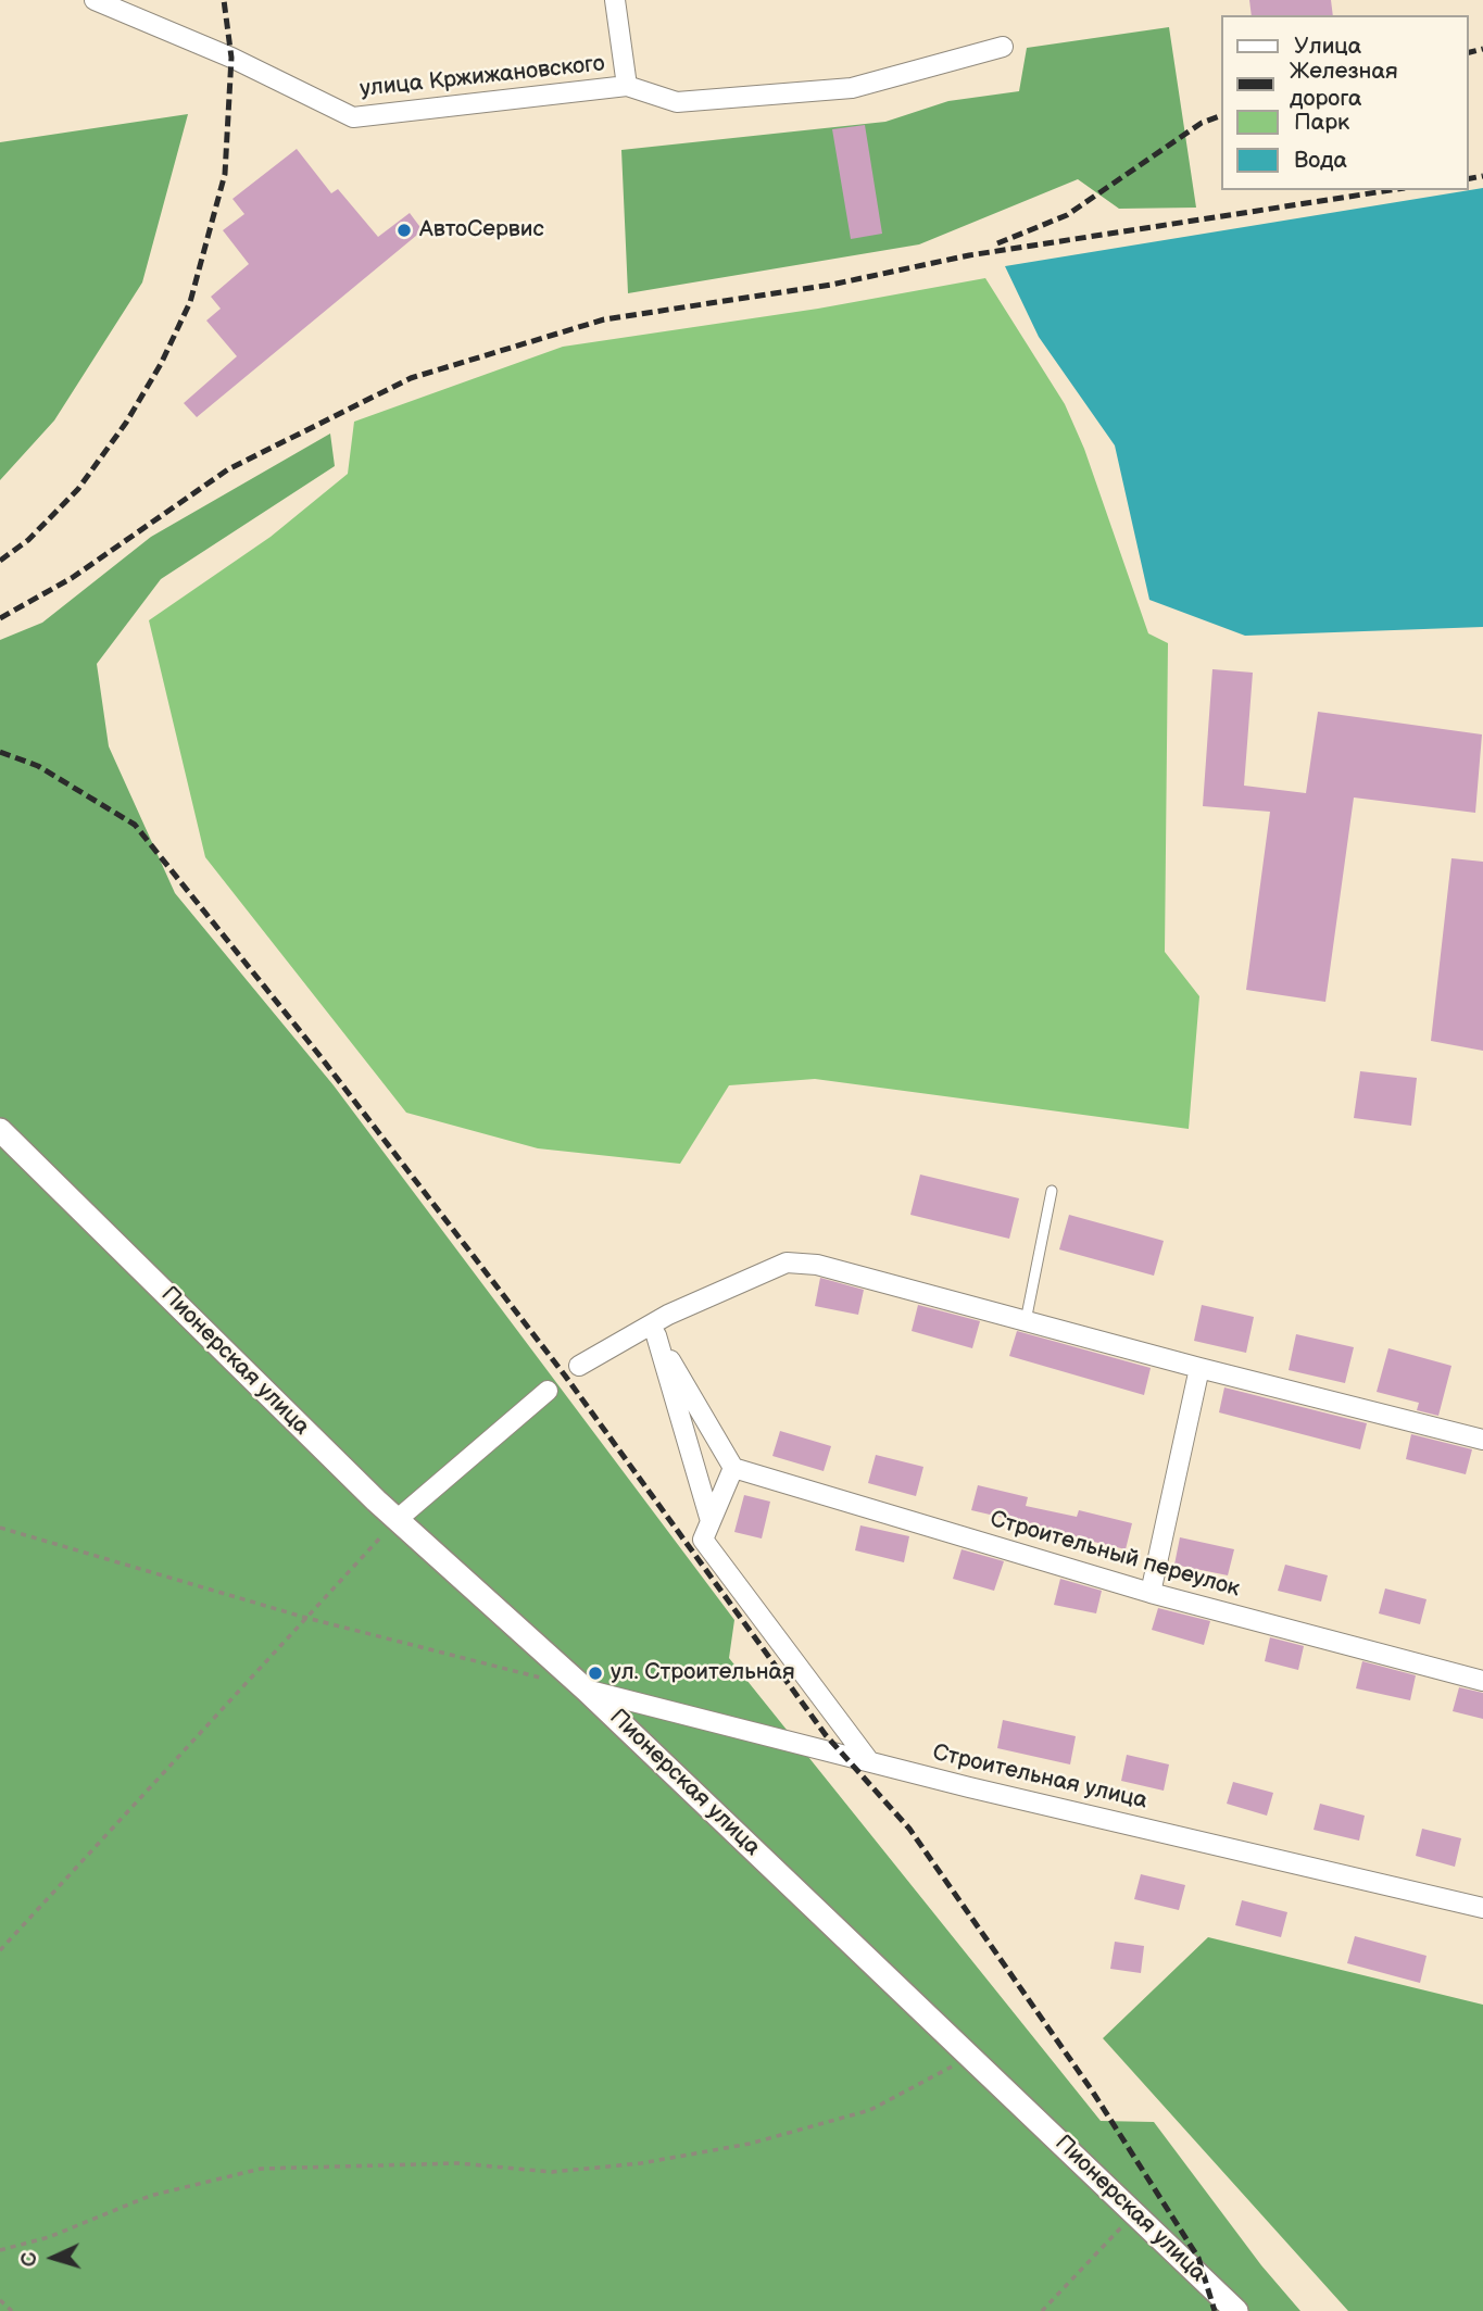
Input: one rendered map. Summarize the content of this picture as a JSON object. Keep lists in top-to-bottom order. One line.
{"streets":{"street":["улица Кржижановского","Пионерская улица","Строительный переулок","Строительная улица"]},"crossings":[["Пионерская улица","Строительная улица"]],"places":["АвтоСервис","ул. Строительная"],"legend":["Улица","Железная дорога","Парк","Вода"],"north":"left"}
